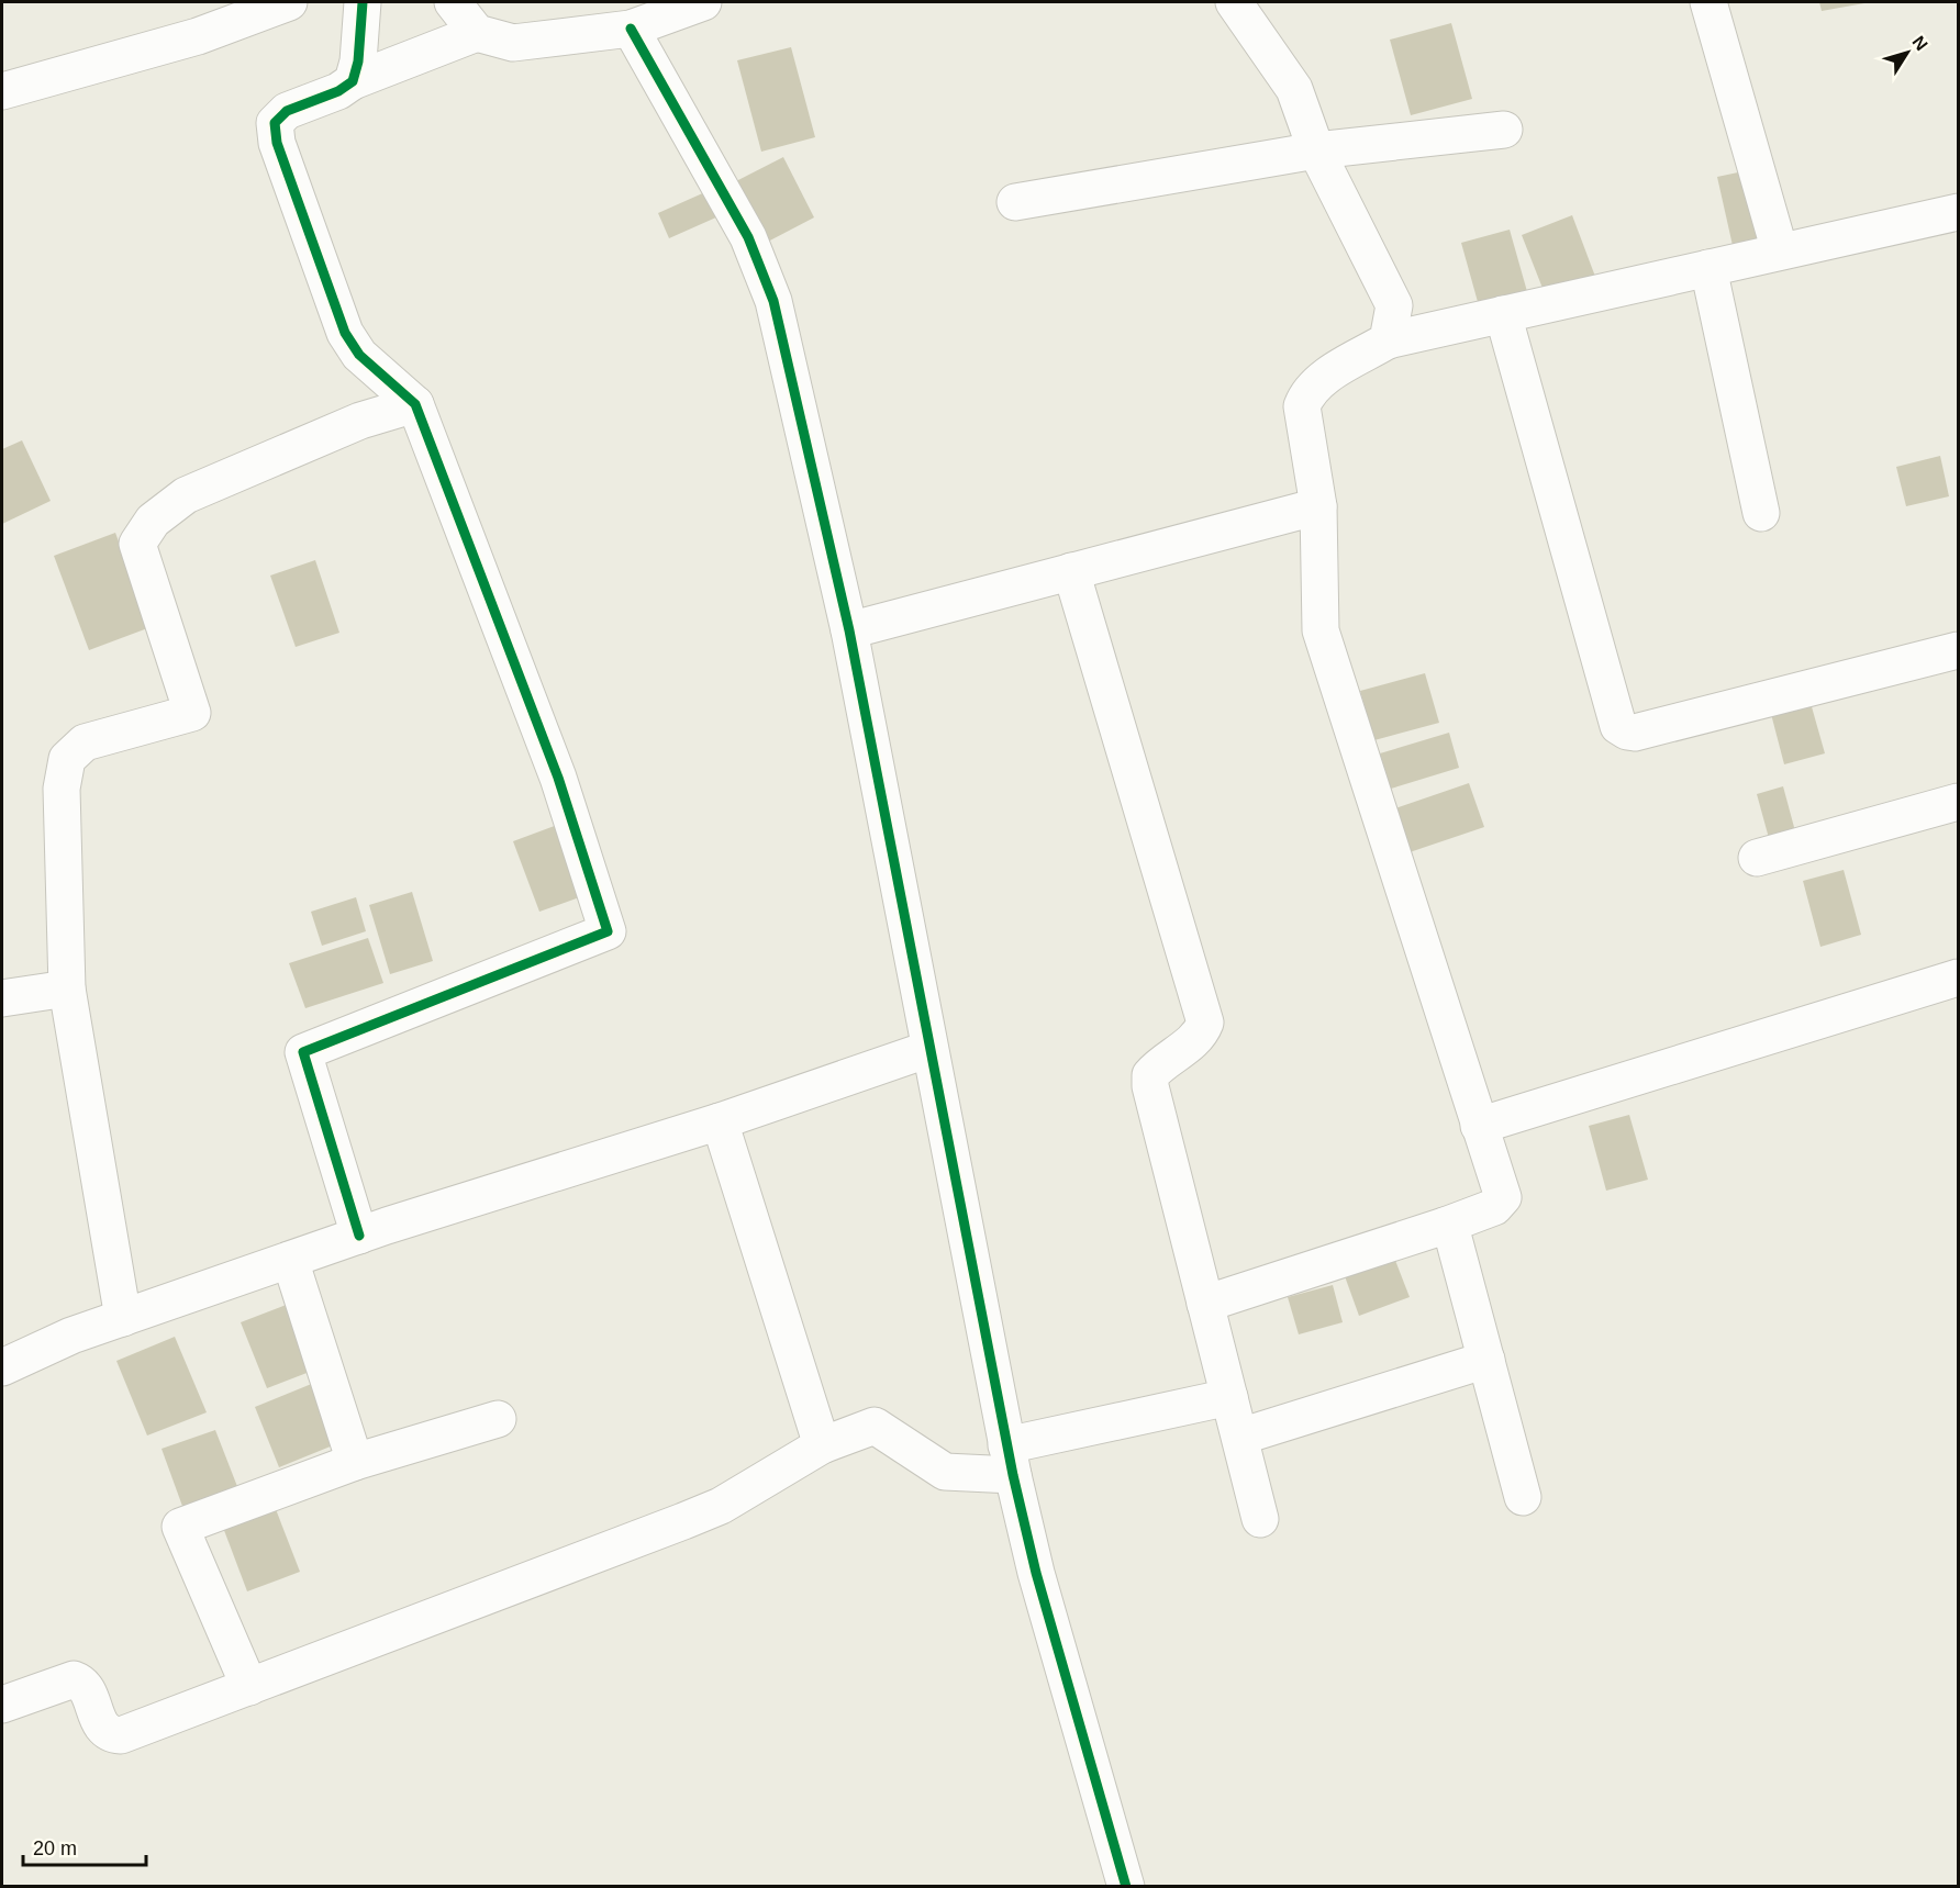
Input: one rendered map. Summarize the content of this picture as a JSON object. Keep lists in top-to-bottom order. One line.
{"scale_bar":"20 m","north":"top right"}
